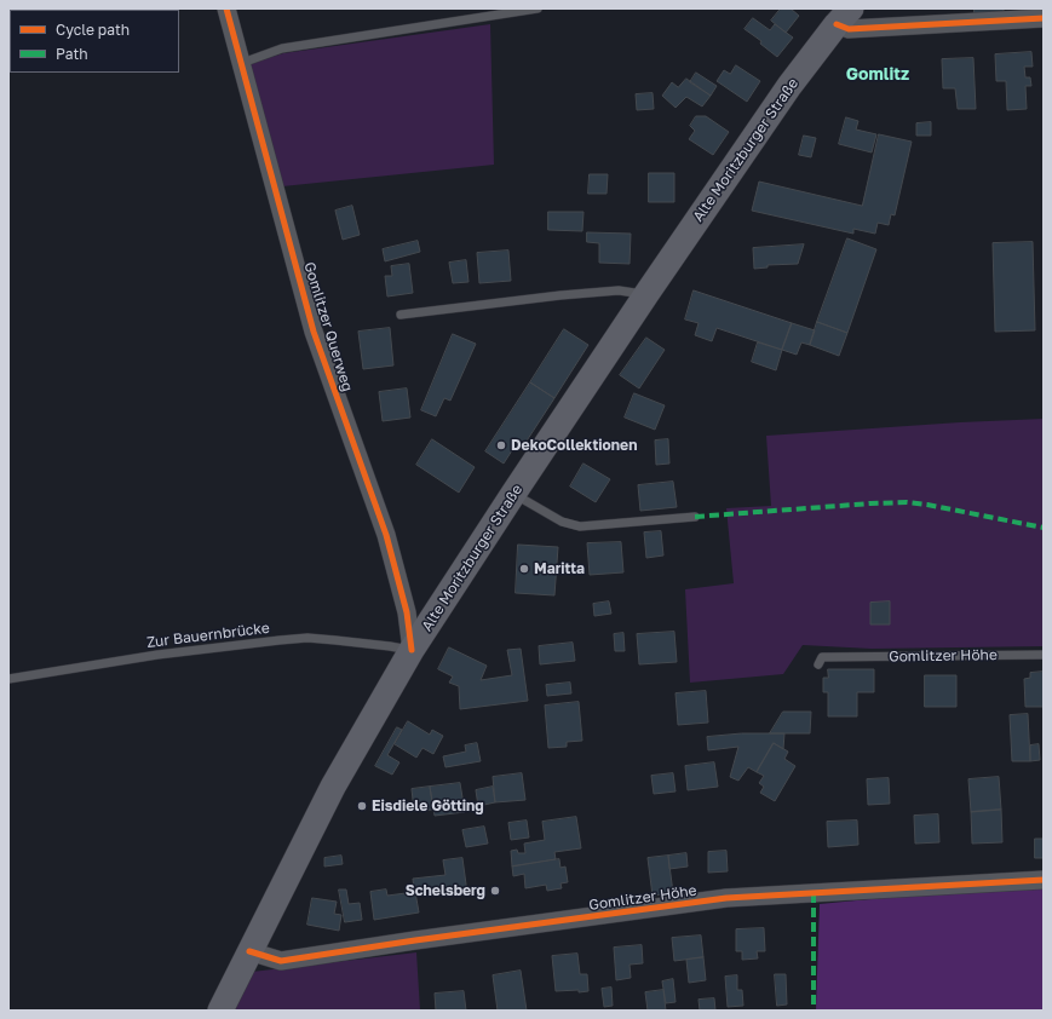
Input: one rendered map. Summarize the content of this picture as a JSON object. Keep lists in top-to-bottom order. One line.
{"streets":{"main road":["Alte Moritzburger Straße"],"street":["Gomlitzer Querweg","Gomlitzer Höhe"],"lane":["Zur Bauernbrücke"]},"crossings":[["Alte Moritzburger Straße","Gomlitzer Querweg"],["Alte Moritzburger Straße","Zur Bauernbrücke"],["Alte Moritzburger Straße","Gomlitzer Höhe"],["Gomlitzer Querweg","Zur Bauernbrücke"]],"districts":["Gomlitz"],"places":["DekoCollektionen","Maritta","Eisdiele Götting","Schelsberg"],"legend":["Cycle path","Path"]}
